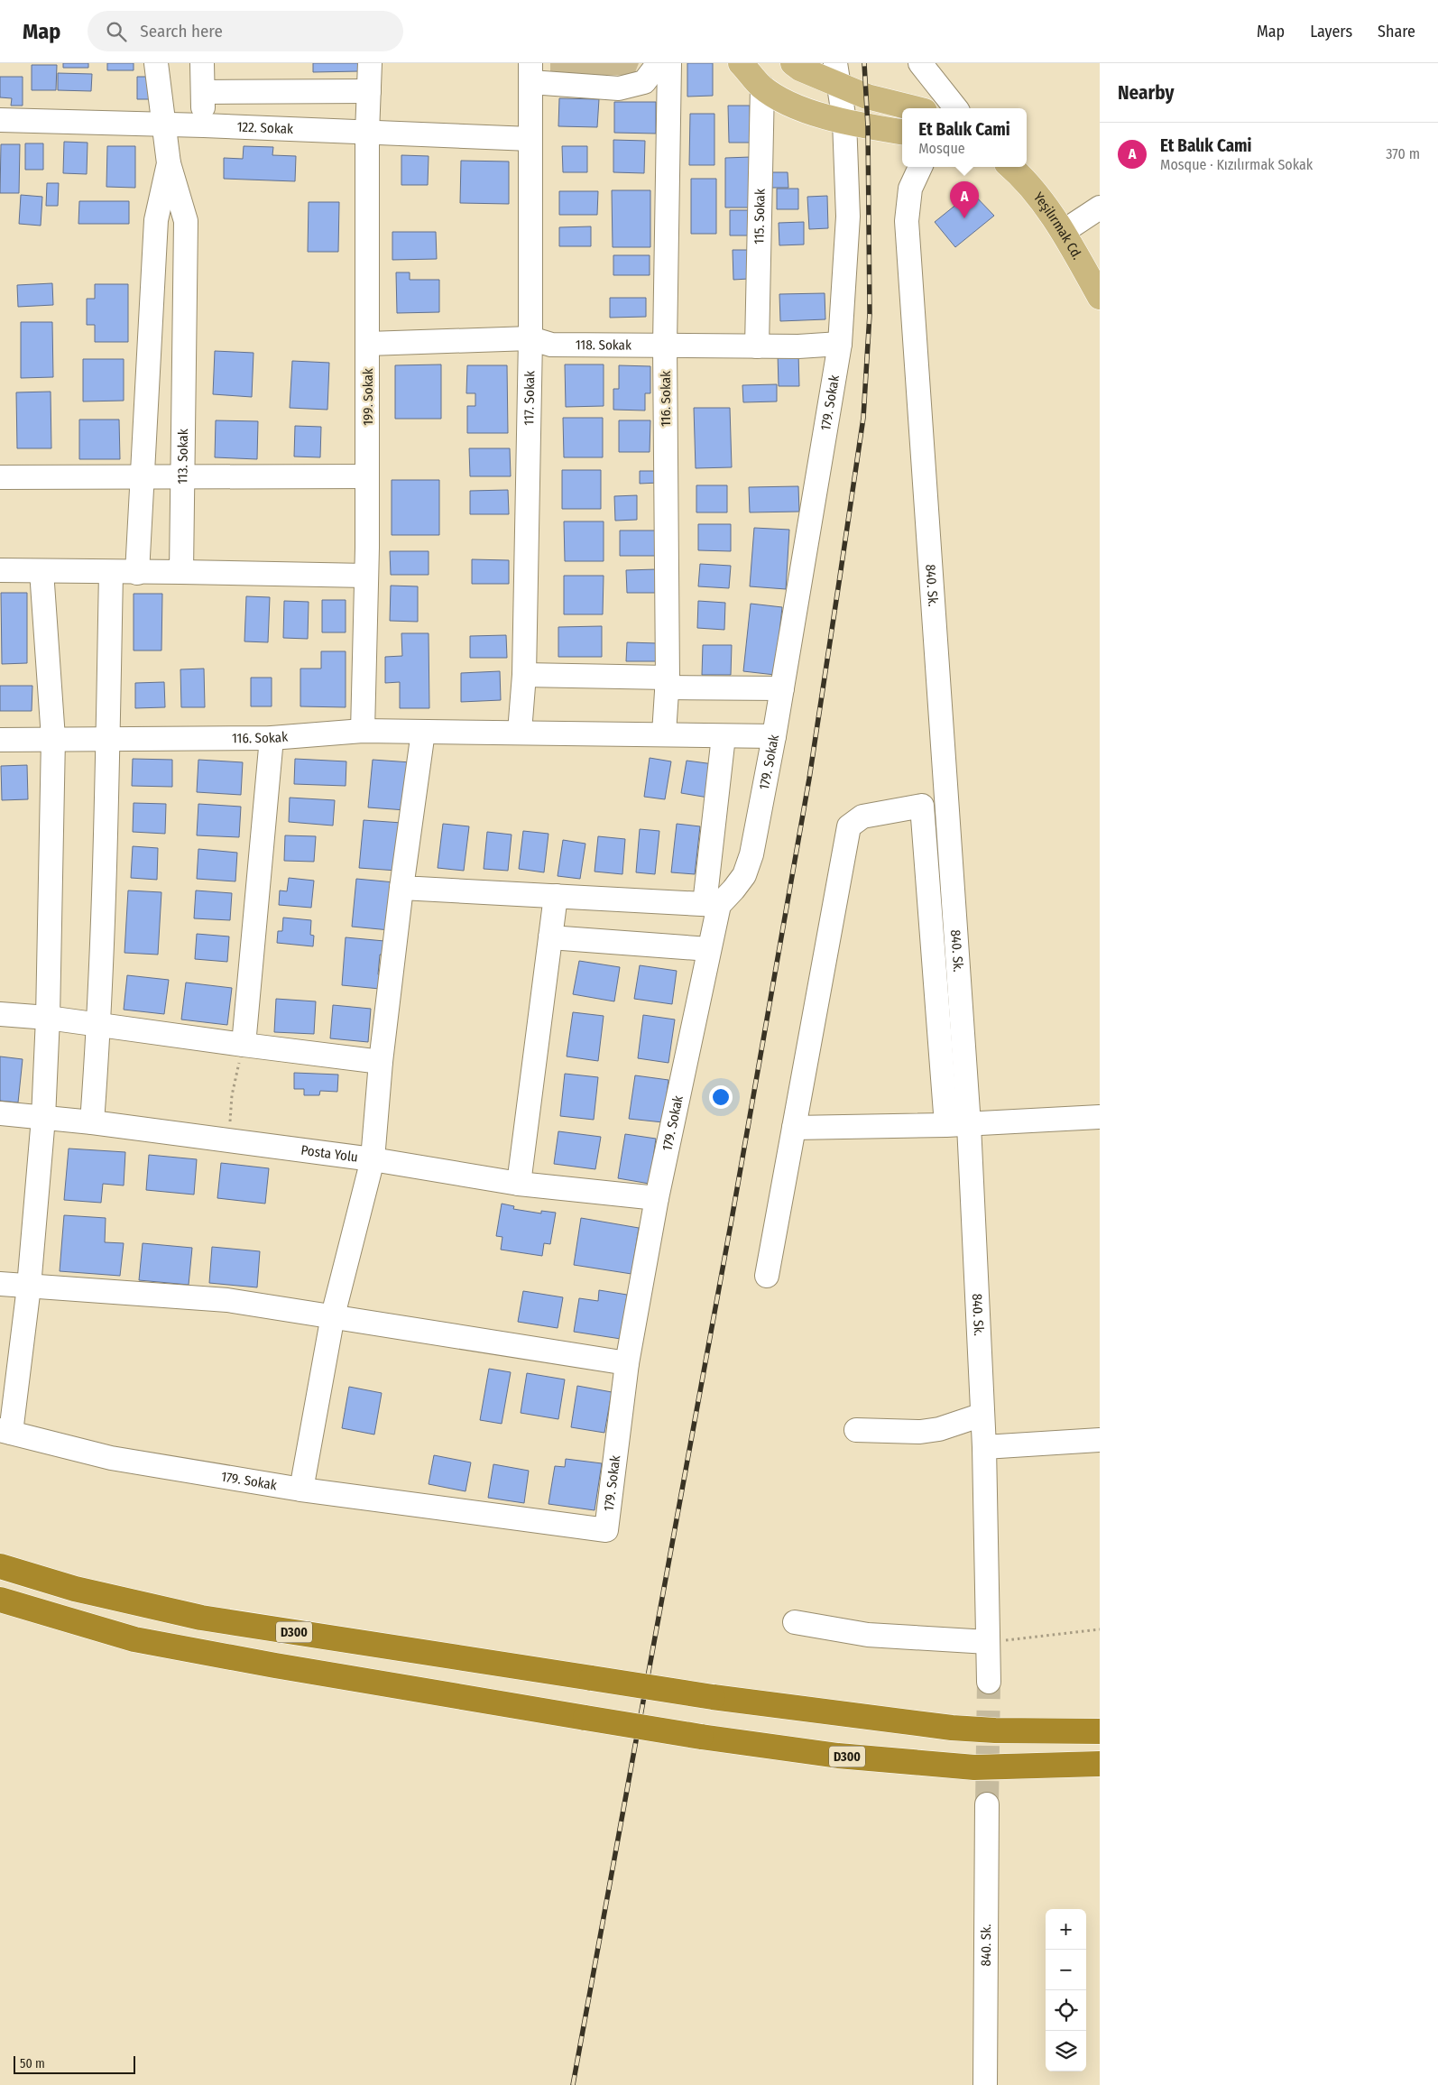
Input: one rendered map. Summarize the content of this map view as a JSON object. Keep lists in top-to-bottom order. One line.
{"streets":{"highway":["D300"],"main road":["Yeşilırmak Cd."],"street":["122. Sokak","115. Sokak","118. Sokak","199. Sokak","117. Sokak","116. Sokak","179. Sokak","113. Sokak","840. Sk.","Posta Yolu"]},"crossings":[["122. Sokak","199. Sokak"],["122. Sokak","117. Sokak"],["115. Sokak","118. Sokak"],["118. Sokak","199. Sokak"],["118. Sokak","117. Sokak"],["118. Sokak","116. Sokak"],["118. Sokak","179. Sokak"],["199. Sokak","116. Sokak"],["117. Sokak","116. Sokak"],["116. Sokak","179. Sokak"],["179. Sokak","Posta Yolu"]],"scale_bar":"50 m","page":{"header":"Map","search":"Search here","nav":["Map","Layers","Share"],"heading":"Nearby","popup":["Et Balık Cami","Mosque"],"list":[{"mark":"A","name":"Et Balık Cami","note":"Mosque · Kızılırmak Sokak","value":"370 m"}],"pins":"A","map_buttons":["+","−"],"scale":"50 m"}}
